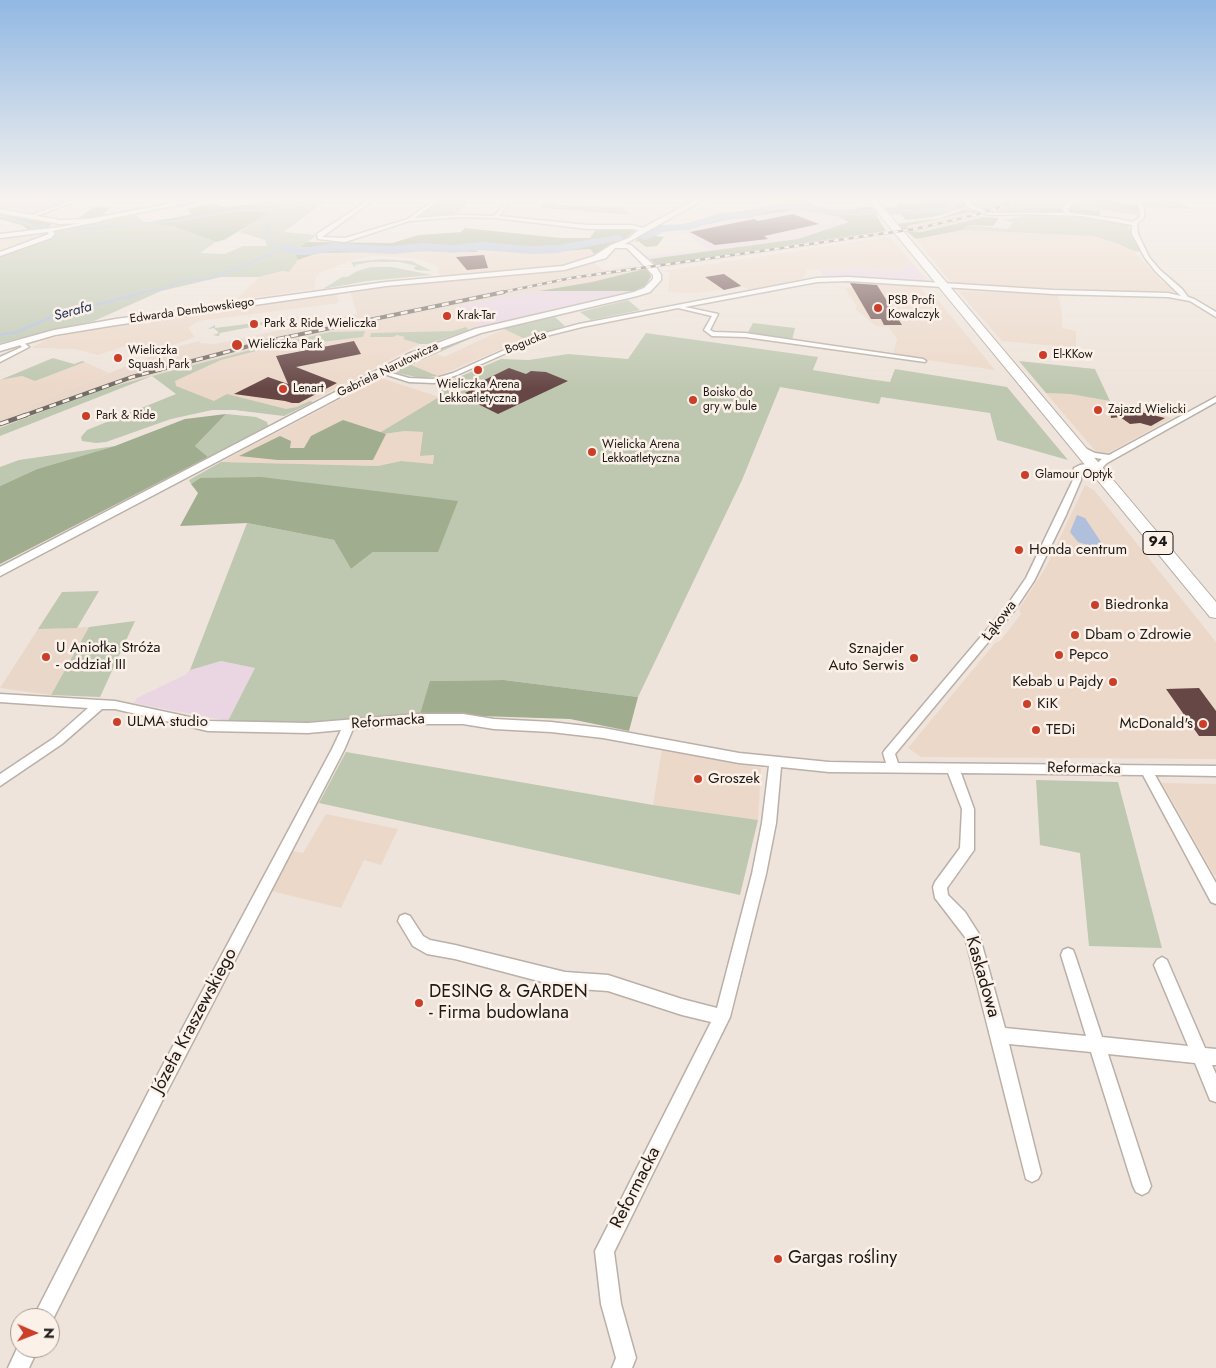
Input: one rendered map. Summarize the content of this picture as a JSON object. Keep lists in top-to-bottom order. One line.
{"streets":{"main road":["Edwarda Dembowskiego","Gabriela Narutowicza","94"],"street":["Bogucka","Łąkowa","Reformacka","Kaskadowa","Józefa Kraszewskiego"]},"crossings":[["Bogucka","Gabriela Narutowicza"],["Bogucka","94"],["94","Łąkowa"],["Łąkowa","Reformacka"],["Reformacka","Kaskadowa"],["Reformacka","Józefa Kraszewskiego"]],"water":["Serafa"],"places":["PSB Profi Kowalczyk","Krak-Tar","Park & Ride Wieliczka","Wieliczka Park","El-KKow","Wieliczka Squash Park","Wieliczka Arena Lekkoatletyczna","Lenart","Boisko do gry w bule","Zajazd Wielicki","Park & Ride","Wielicka Arena Lekkoatletyczna","Glamour Optyk","Honda centrum","Biedronka","Dbam o Zdrowie","Pepco","U Aniołka Stróża - oddział III","Sznajder Auto Serwis","Kebab u Pajdy","KiK","ULMA studio","McDonald's","TEDi","Groszek","DESING & GARDEN - Firma budowlana","Gargas rośliny"],"north":"right"}
